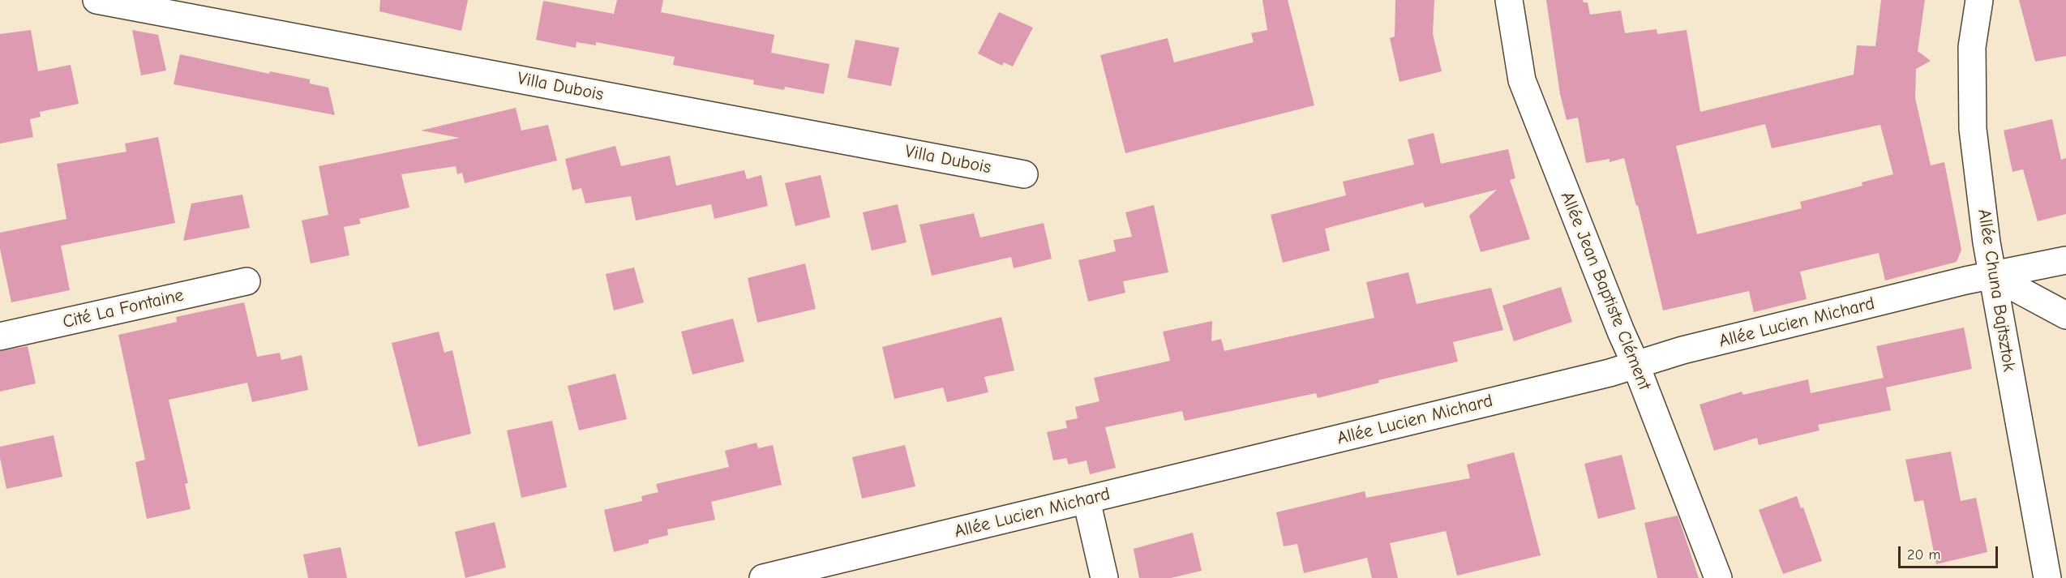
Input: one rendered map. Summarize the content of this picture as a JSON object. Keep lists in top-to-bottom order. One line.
{"streets":{"street":["Villa Dubois","Allée Chuna Bajtsztok","Allée Jean Baptiste Clément","Cité La Fontaine","Allée Lucien Michard"]},"crossings":[["Allée Chuna Bajtsztok","Allée Lucien Michard"],["Allée Jean Baptiste Clément","Allée Lucien Michard"]],"scale_bar":"20 m"}
